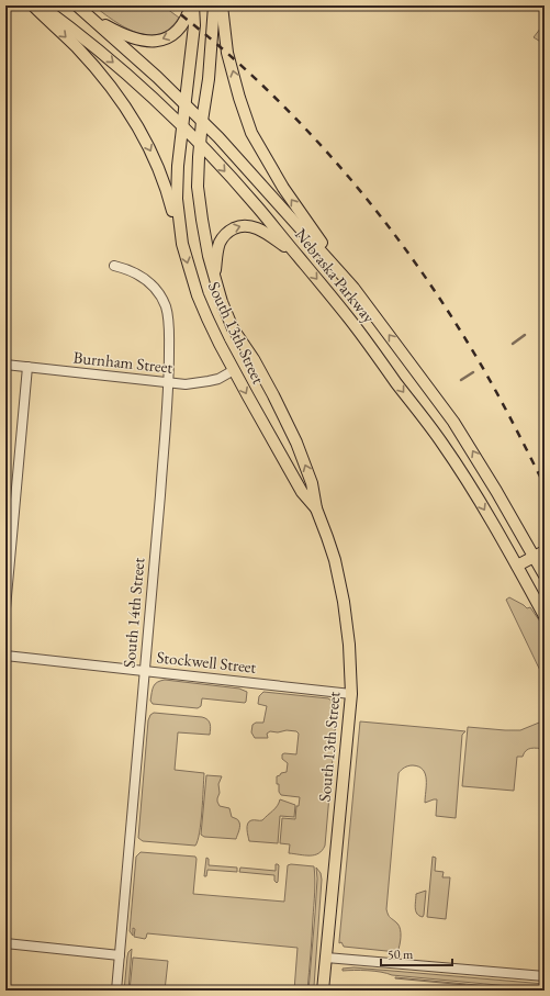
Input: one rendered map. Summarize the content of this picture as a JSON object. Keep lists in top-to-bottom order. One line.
{"streets":{"main road":["Nebraska Parkway","South 13th Street"],"street":["Burnham Street","South 14th Street","Stockwell Street"]},"crossings":[["Nebraska Parkway","South 13th Street"],["South 13th Street","Burnham Street"],["South 13th Street","Stockwell Street"],["Burnham Street","South 14th Street"],["South 14th Street","Stockwell Street"]],"scale_bar":"50 m"}
